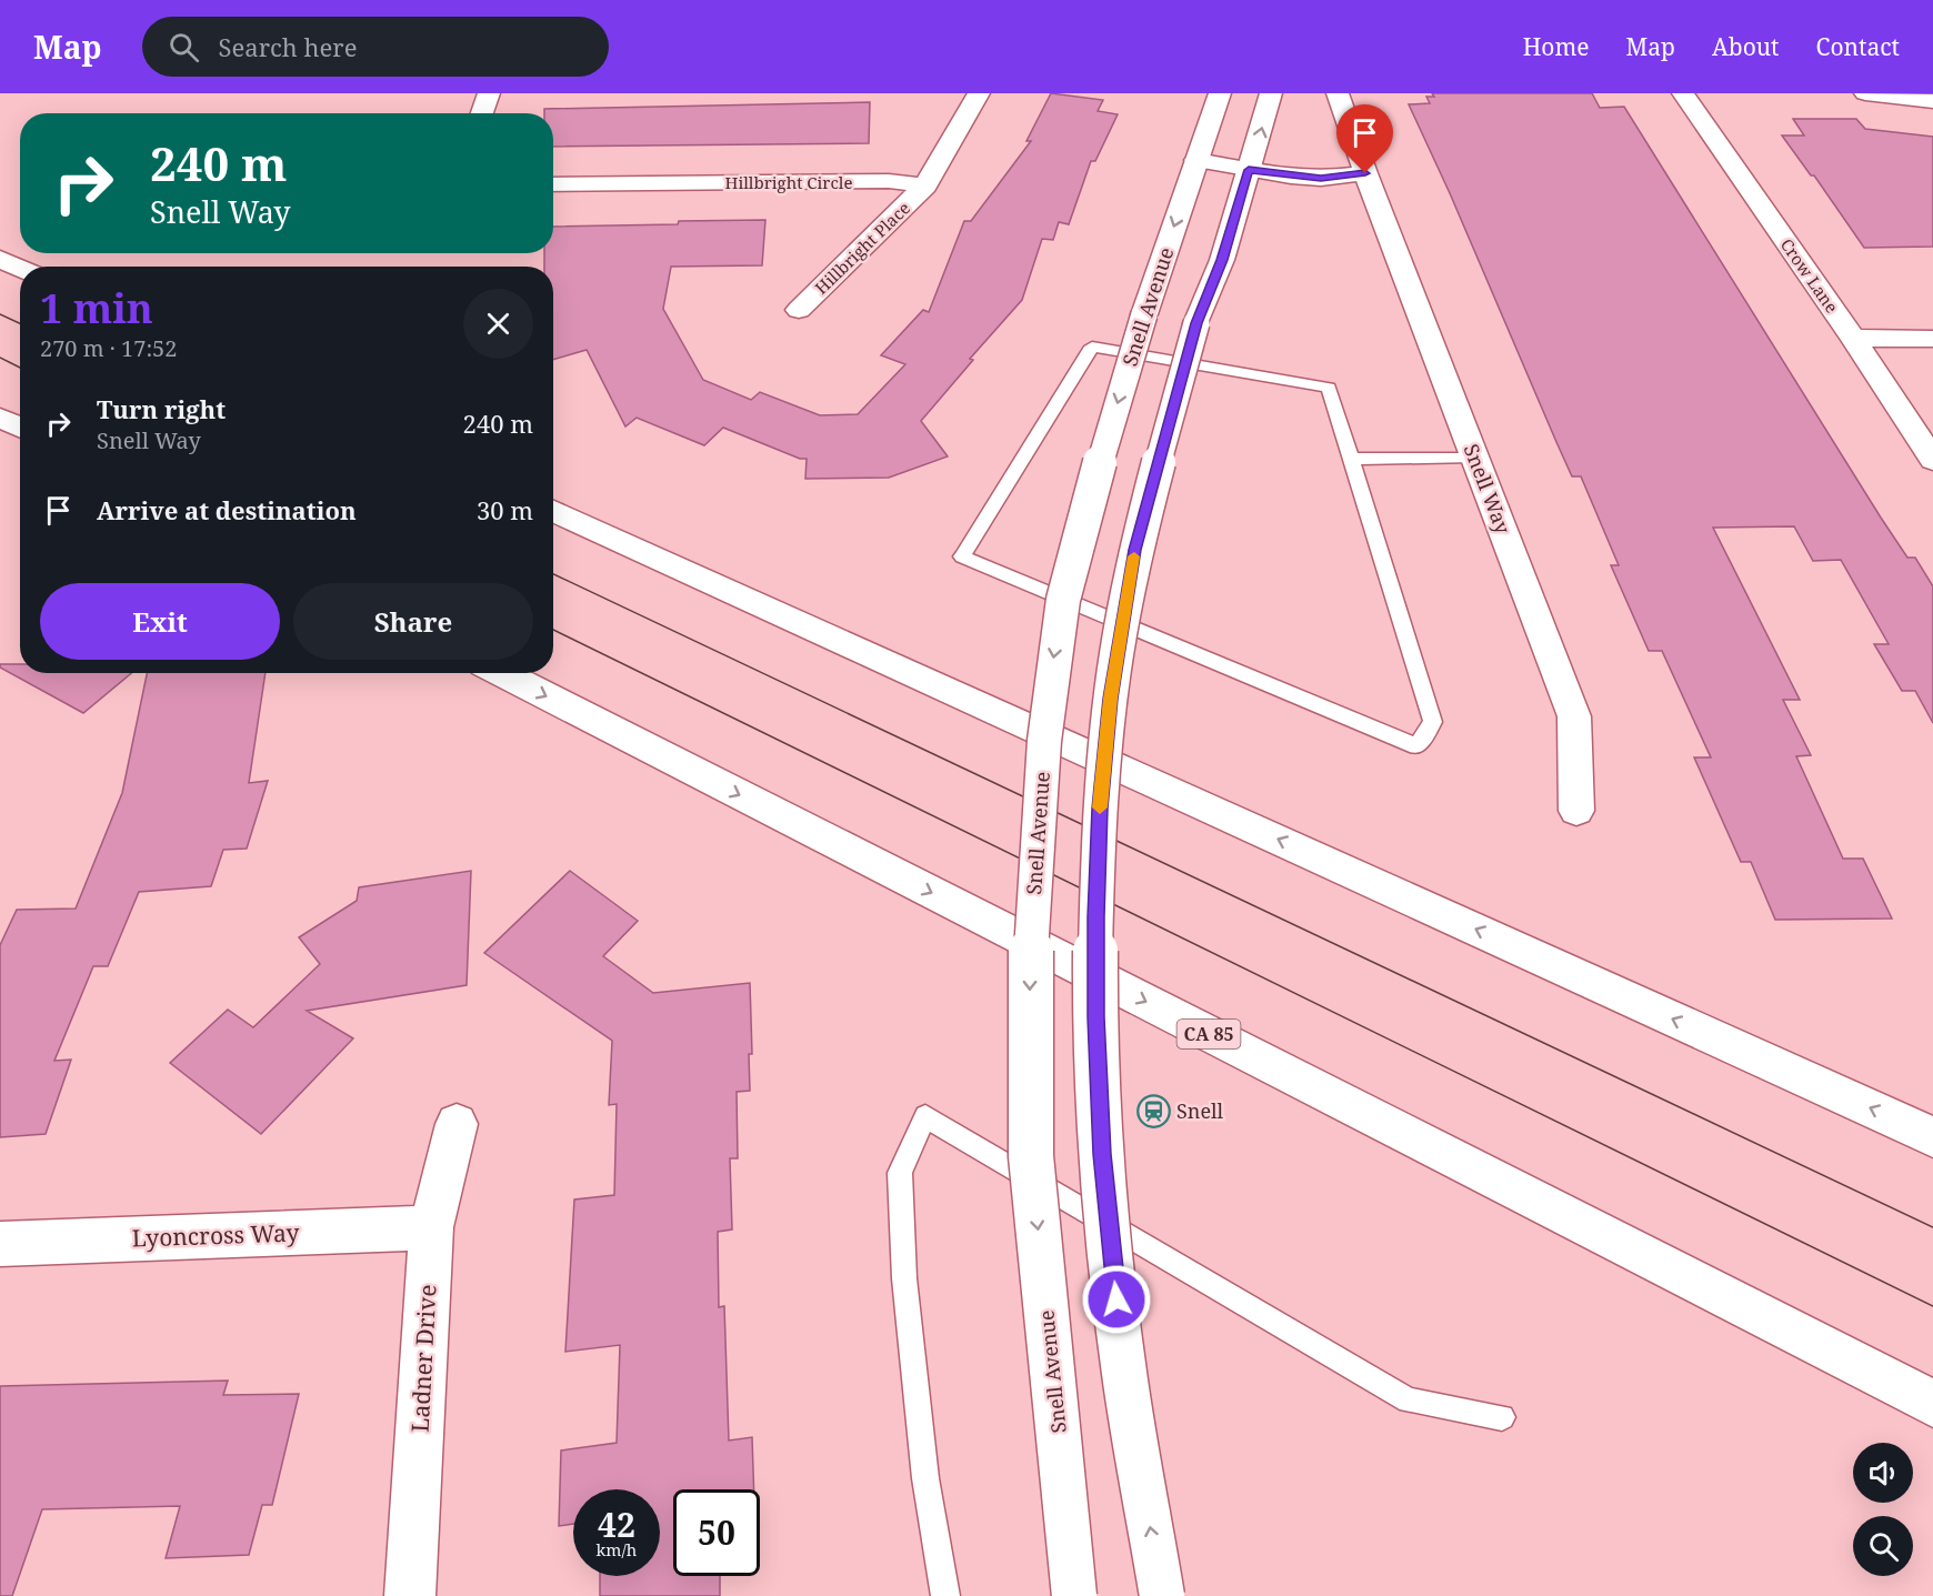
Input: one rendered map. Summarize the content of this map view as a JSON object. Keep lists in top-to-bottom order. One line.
{"streets":{"main road":["Hillbright Circle","Hillbright Place","Crow Lane","Snell Avenue","Snell Way","CA 85","Lyoncross Way","Ladner Drive"]},"crossings":[["Hillbright Circle","Hillbright Place"],["Lyoncross Way","Ladner Drive"]],"places":{"station":["Snell"]},"page":{"header":"Map","search":"Search here","nav":["Home","Map","About","Contact"],"turn":["240 m","Snell Way"],"heading":["1 min","270 m · 17:52"],"list":[{"name":"Turn right","note":"Snell Way","value":"240 m"},{"name":"Arrive at destination","value":"30 m"}],"buttons":["Exit","Share"],"speed":"42 km/h","limit":"50"}}
